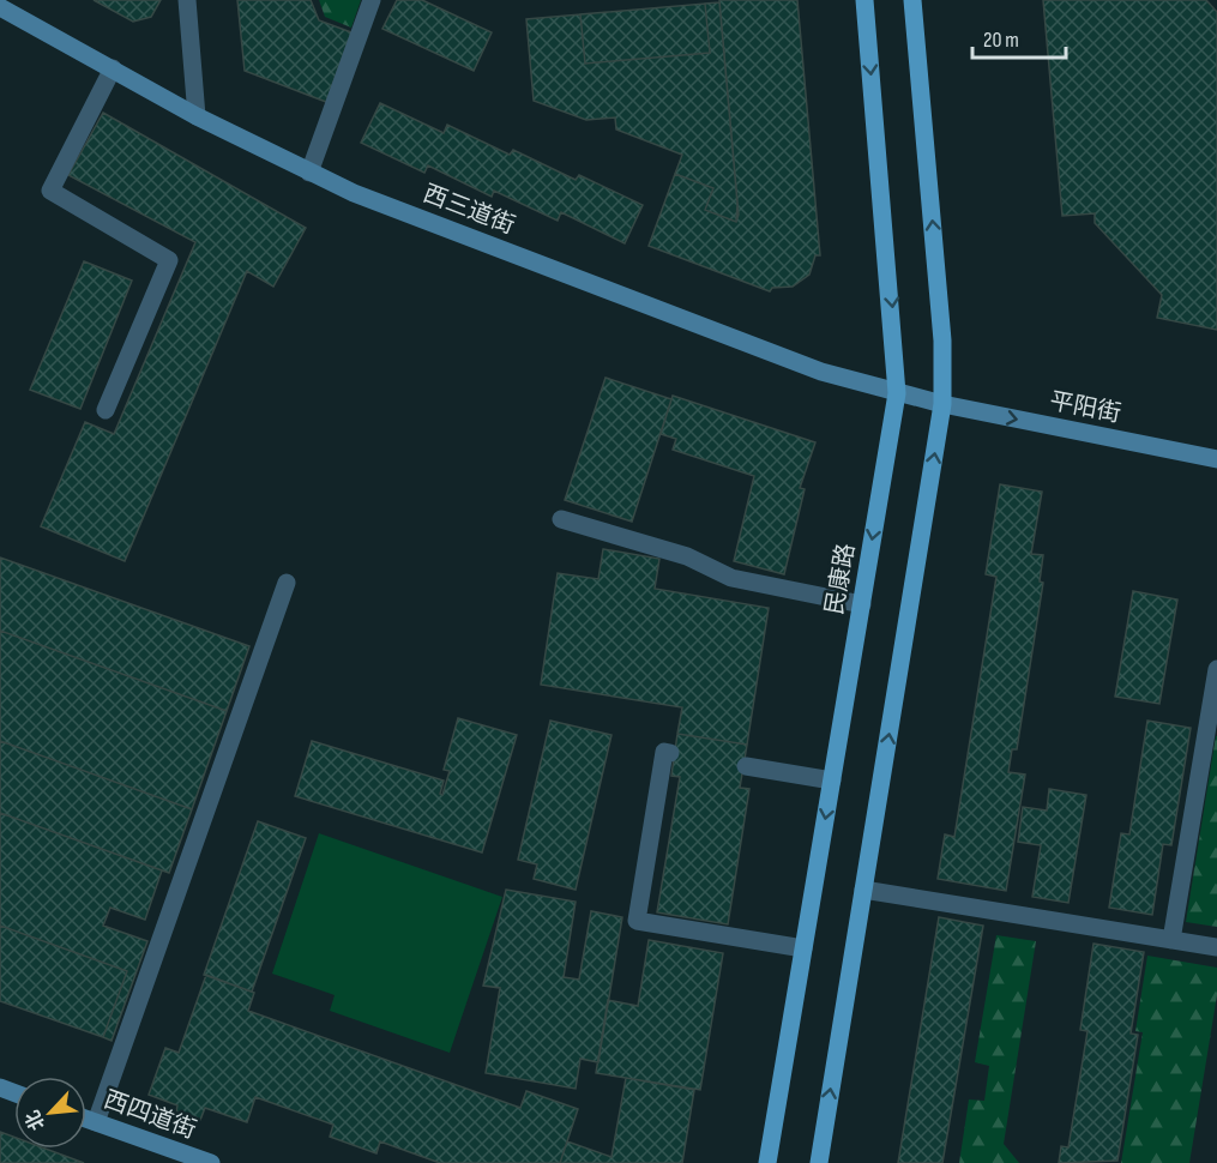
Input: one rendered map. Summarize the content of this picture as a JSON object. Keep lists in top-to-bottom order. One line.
{"streets":{"main road":["民康路"],"street":["西三道街","平阳街","西四道街"]},"crossings":[["西三道街","平阳街"],["西三道街","民康路"]],"one_way":["平阳街"],"scale_bar":"20 m","north":"bottom left"}
